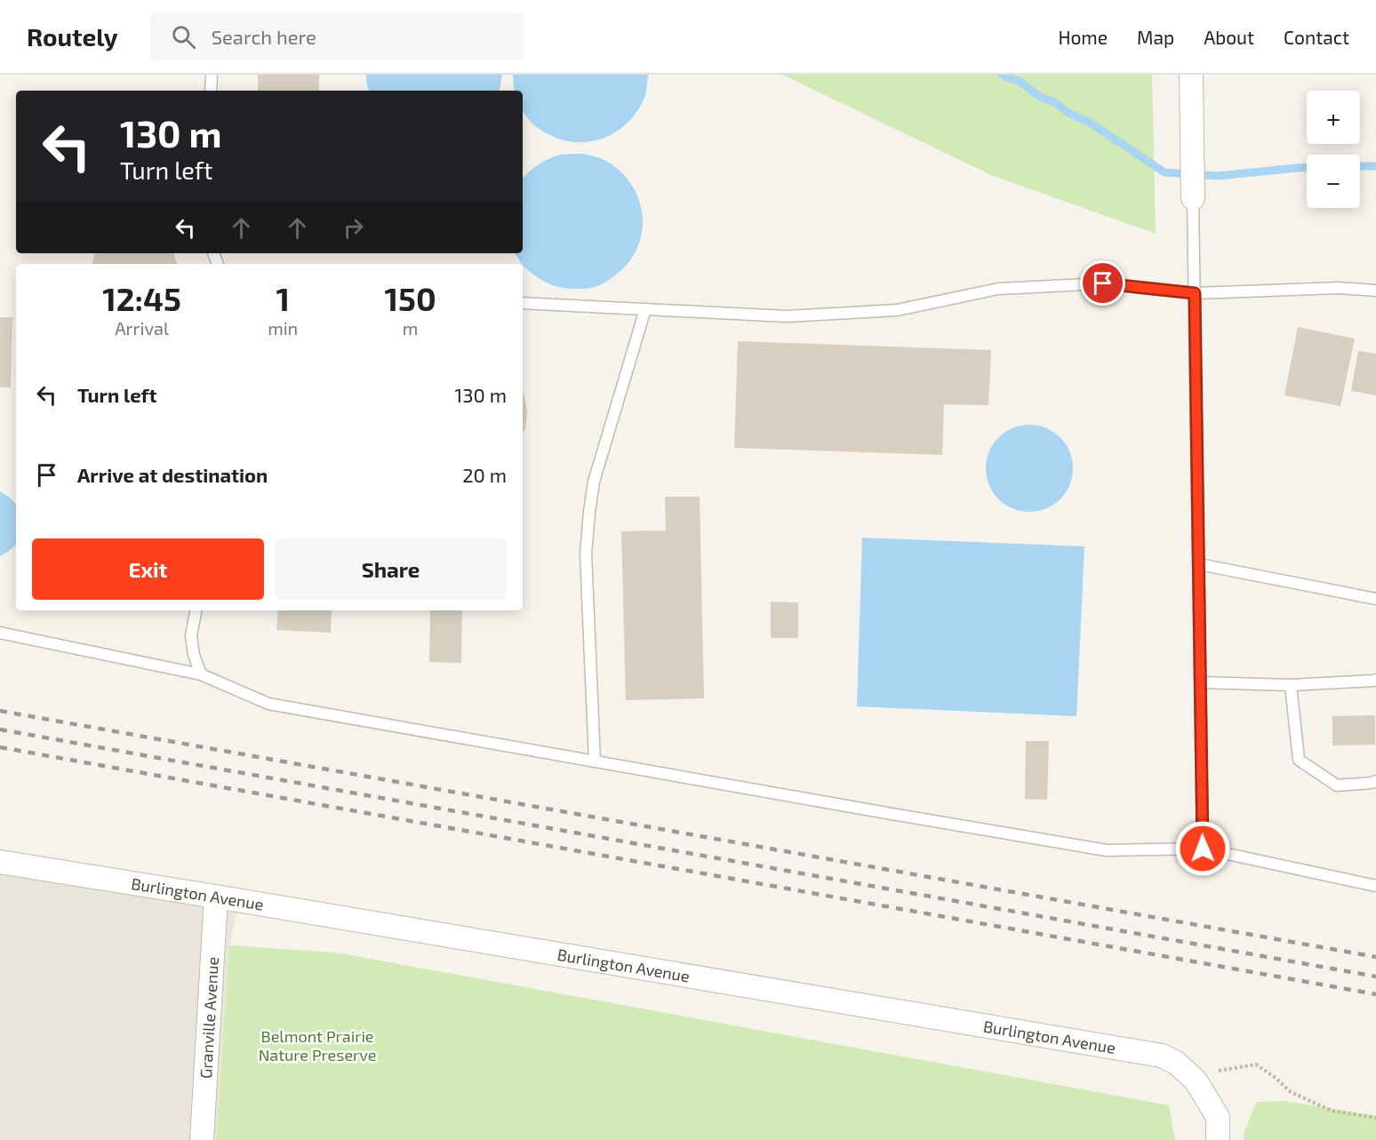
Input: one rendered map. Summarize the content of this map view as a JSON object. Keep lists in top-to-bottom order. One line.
{"streets":{"street":["Burlington Avenue","Granville Avenue"]},"crossings":[["Burlington Avenue","Granville Avenue"]],"parks":["Belmont Prairie Nature Preserve"],"page":{"header":"Routely","search":"Search here","nav":["Home","Map","About","Contact"],"map_buttons":["+","−"],"turn":["130 m","Turn left"],"eta":["12:45","Arrival","1","min","150","m"],"list":[{"name":"Turn left","value":"130 m"},{"name":"Arrive at destination","value":"20 m"}],"buttons":["Exit","Share"]}}
